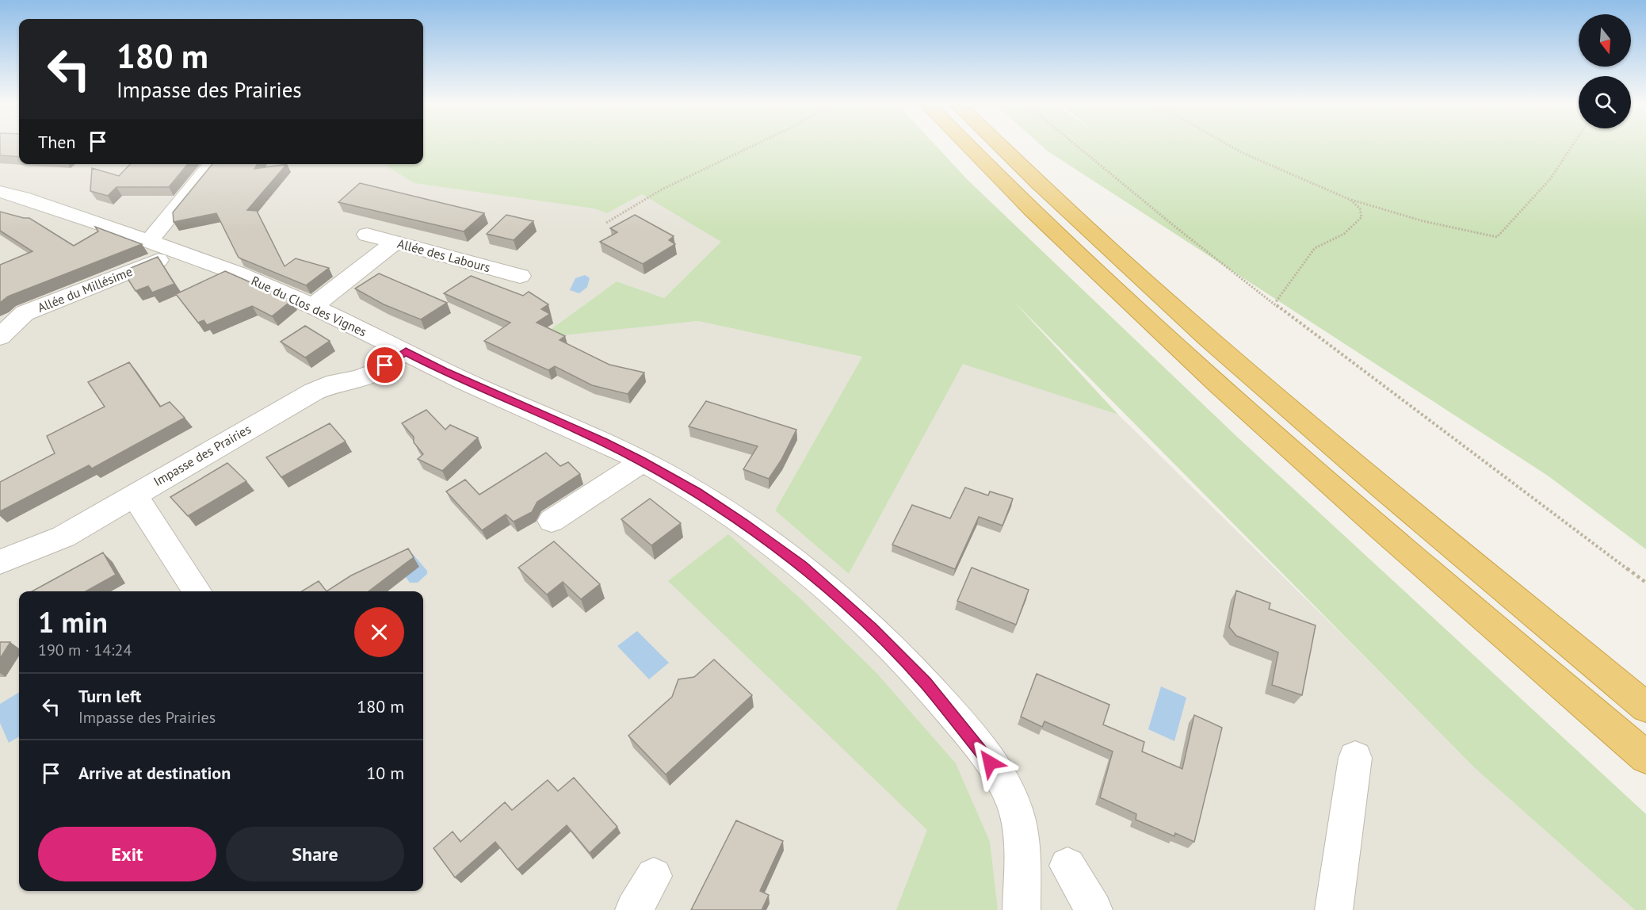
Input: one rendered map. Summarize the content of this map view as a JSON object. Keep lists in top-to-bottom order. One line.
{"streets":{"street":["Allée des Labours","Allée du Millésime","Rue du Clos des Vignes","Impasse des Prairies"]},"crossings":[["Allée du Millésime","Rue du Clos des Vignes"],["Rue du Clos des Vignes","Impasse des Prairies"]],"north":"bottom","page":{"turn":["180 m","Impasse des Prairies"],"then":"Then","heading":["1 min","190 m · 14:24"],"list":[{"name":"Turn left","note":"Impasse des Prairies","value":"180 m"},{"name":"Arrive at destination","value":"10 m"}],"buttons":["Exit","Share"]}}
